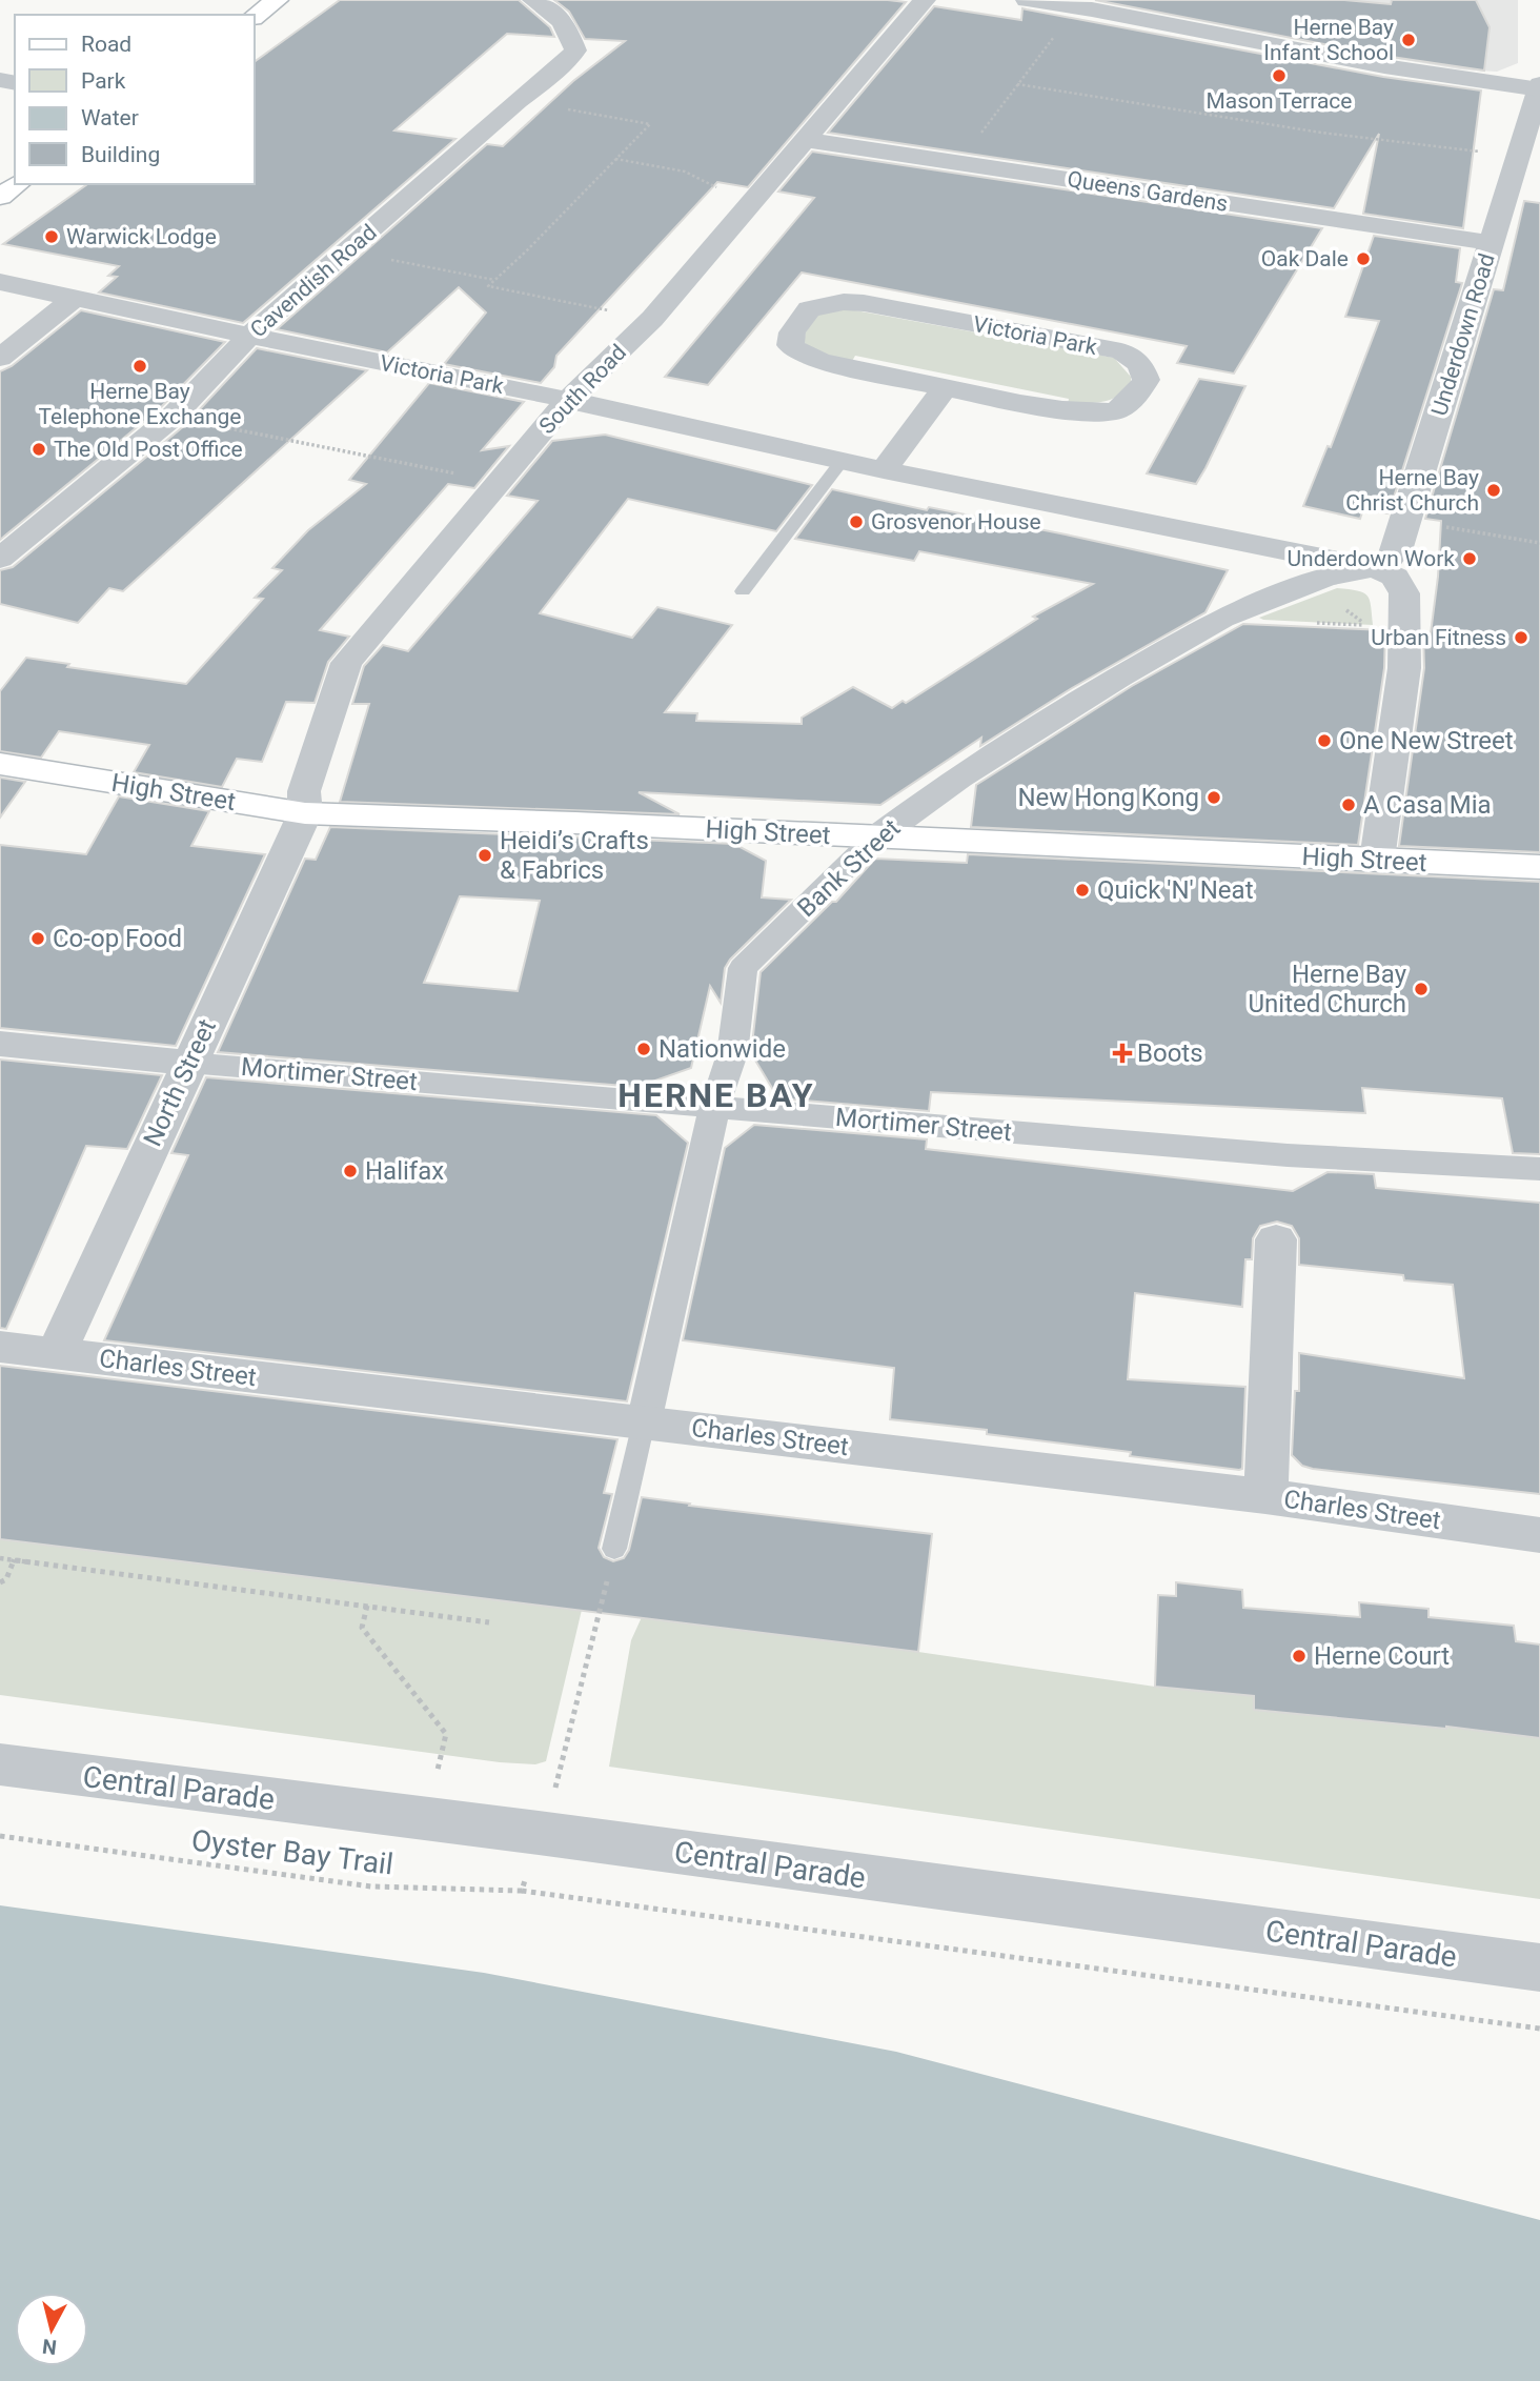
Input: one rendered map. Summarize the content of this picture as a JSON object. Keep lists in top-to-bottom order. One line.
{"streets":{"main road":["High Street"],"street":["Queens Gardens","Cavendish Road","Underdown Road","Victoria Park","South Road","Bank Street","Mortimer Street","North Street","Charles Street","Central Parade"],"path":["Oyster Bay Trail"]},"crossings":[["Queens Gardens","Underdown Road"],["Queens Gardens","South Road"],["Cavendish Road","Victoria Park"],["Underdown Road","Victoria Park"],["Underdown Road","Bank Street"],["Victoria Park","South Road"],["Victoria Park","Bank Street"],["South Road","High Street"],["South Road","North Street"],["High Street","Bank Street"],["High Street","North Street"],["Bank Street","Mortimer Street"],["Bank Street","Charles Street"],["Mortimer Street","North Street"],["North Street","Charles Street"]],"districts":["HERNE BAY"],"places":{"other":["Herne Bay Infant School","Mason Terrace","Warwick Lodge","Oak Dale","Herne Bay Telephone Exchange","The Old Post Office","Herne Bay Christ Church","Grosvenor House","Underdown Work","Urban Fitness","One New Street","New Hong Kong","A Casa Mia","Heidi’s Crafts & Fabrics","Quick 'N' Neat","Co-op Food","Herne Bay United Church","Nationwide","Halifax","Herne Court"],"health":["Boots"]},"legend":["Road","Park","Water","Building"],"north":"bottom"}
